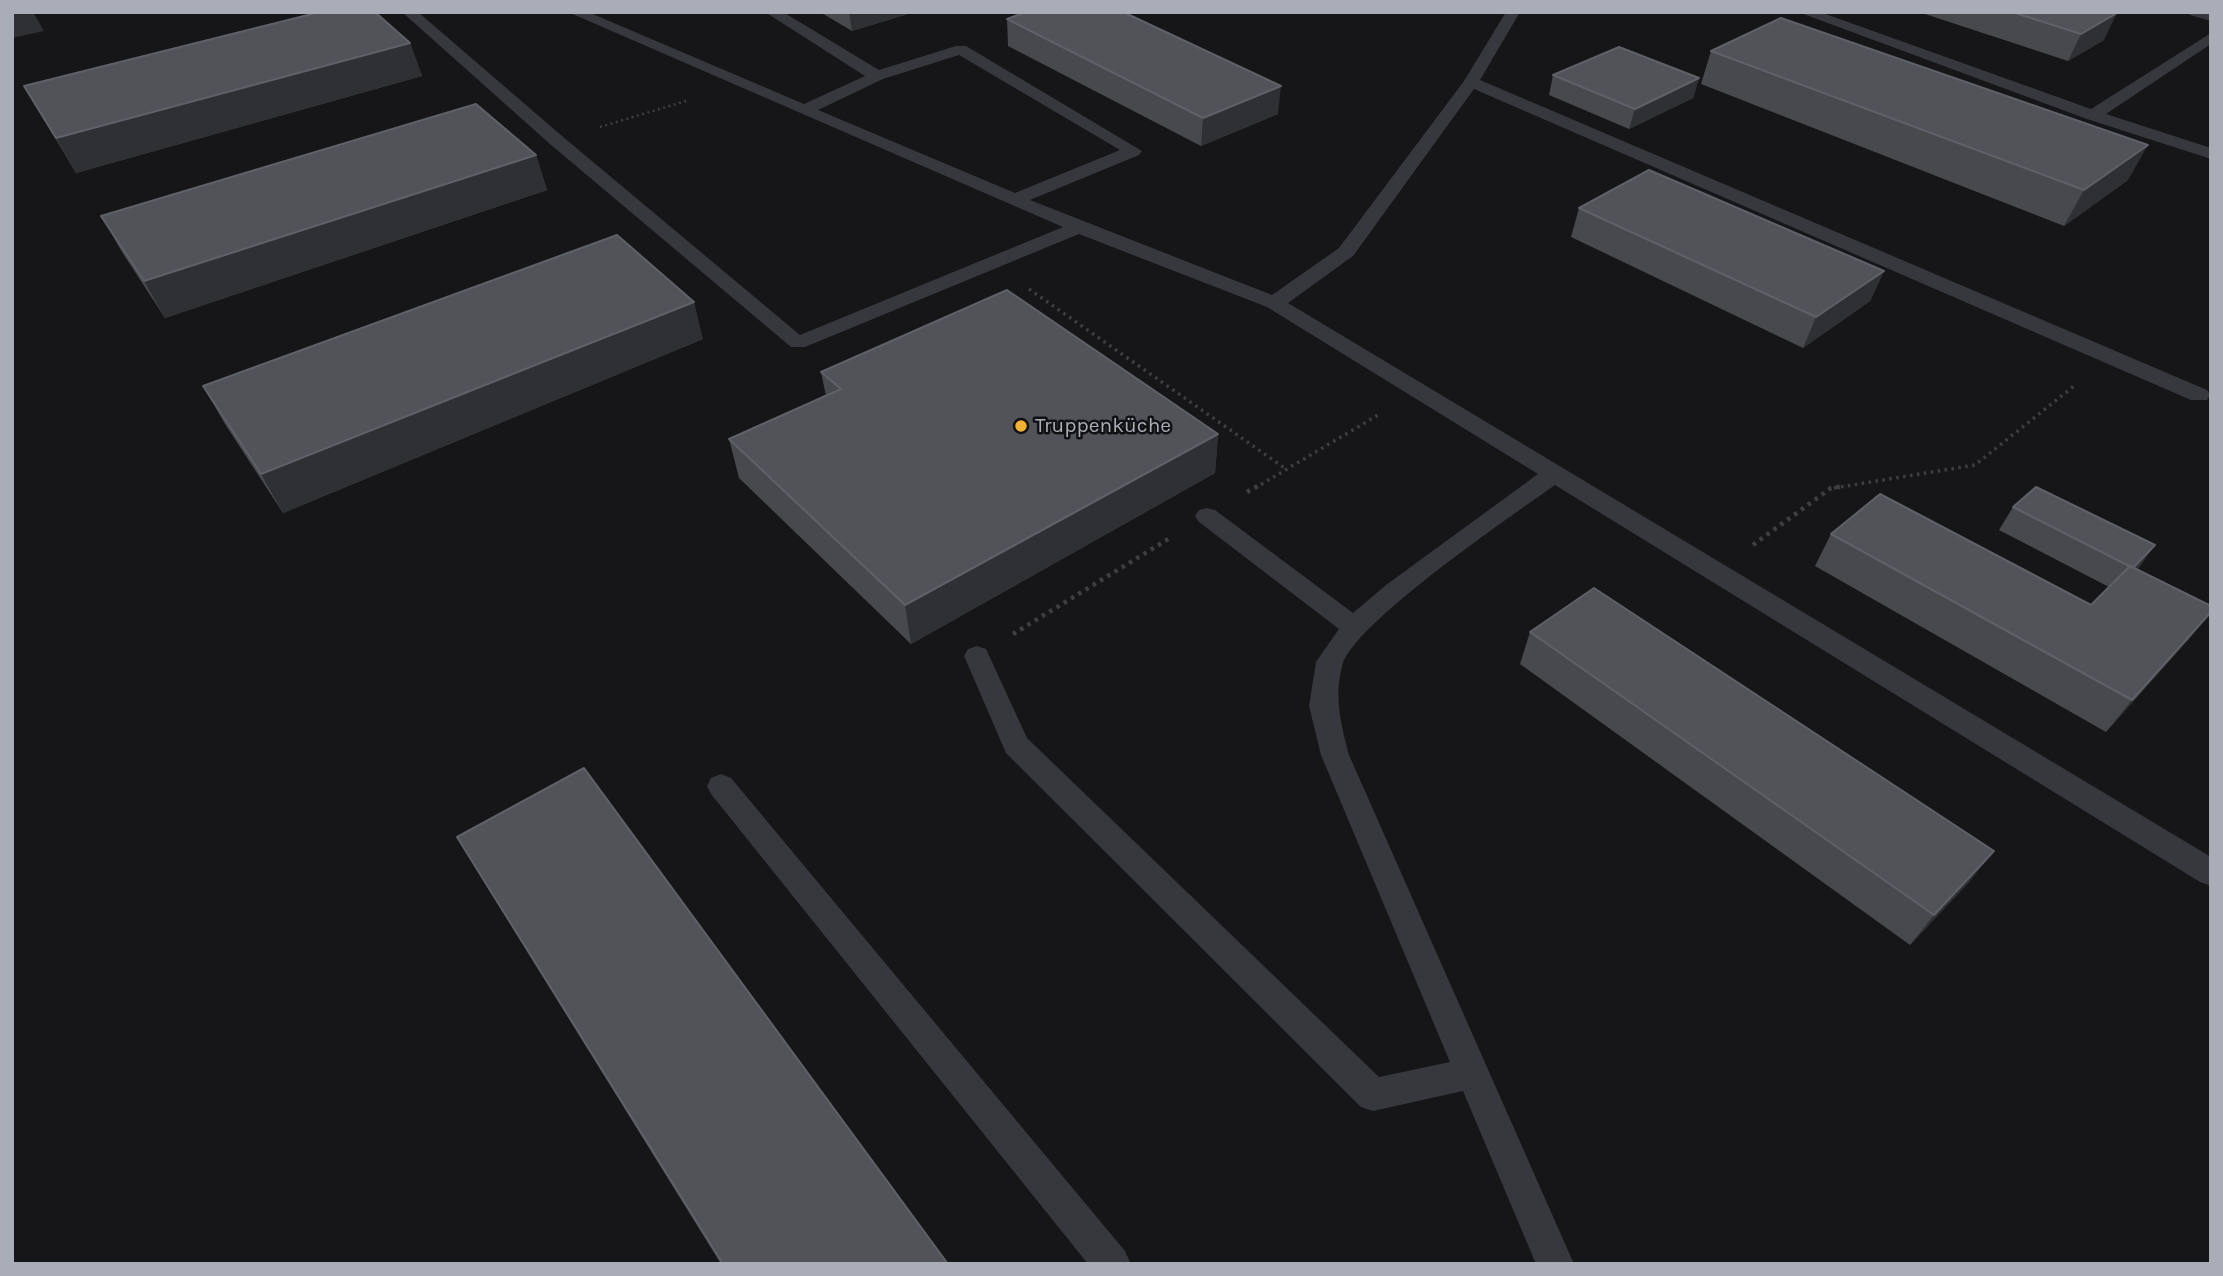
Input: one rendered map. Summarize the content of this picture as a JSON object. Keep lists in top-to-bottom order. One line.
{"places":["Truppenküche"]}
